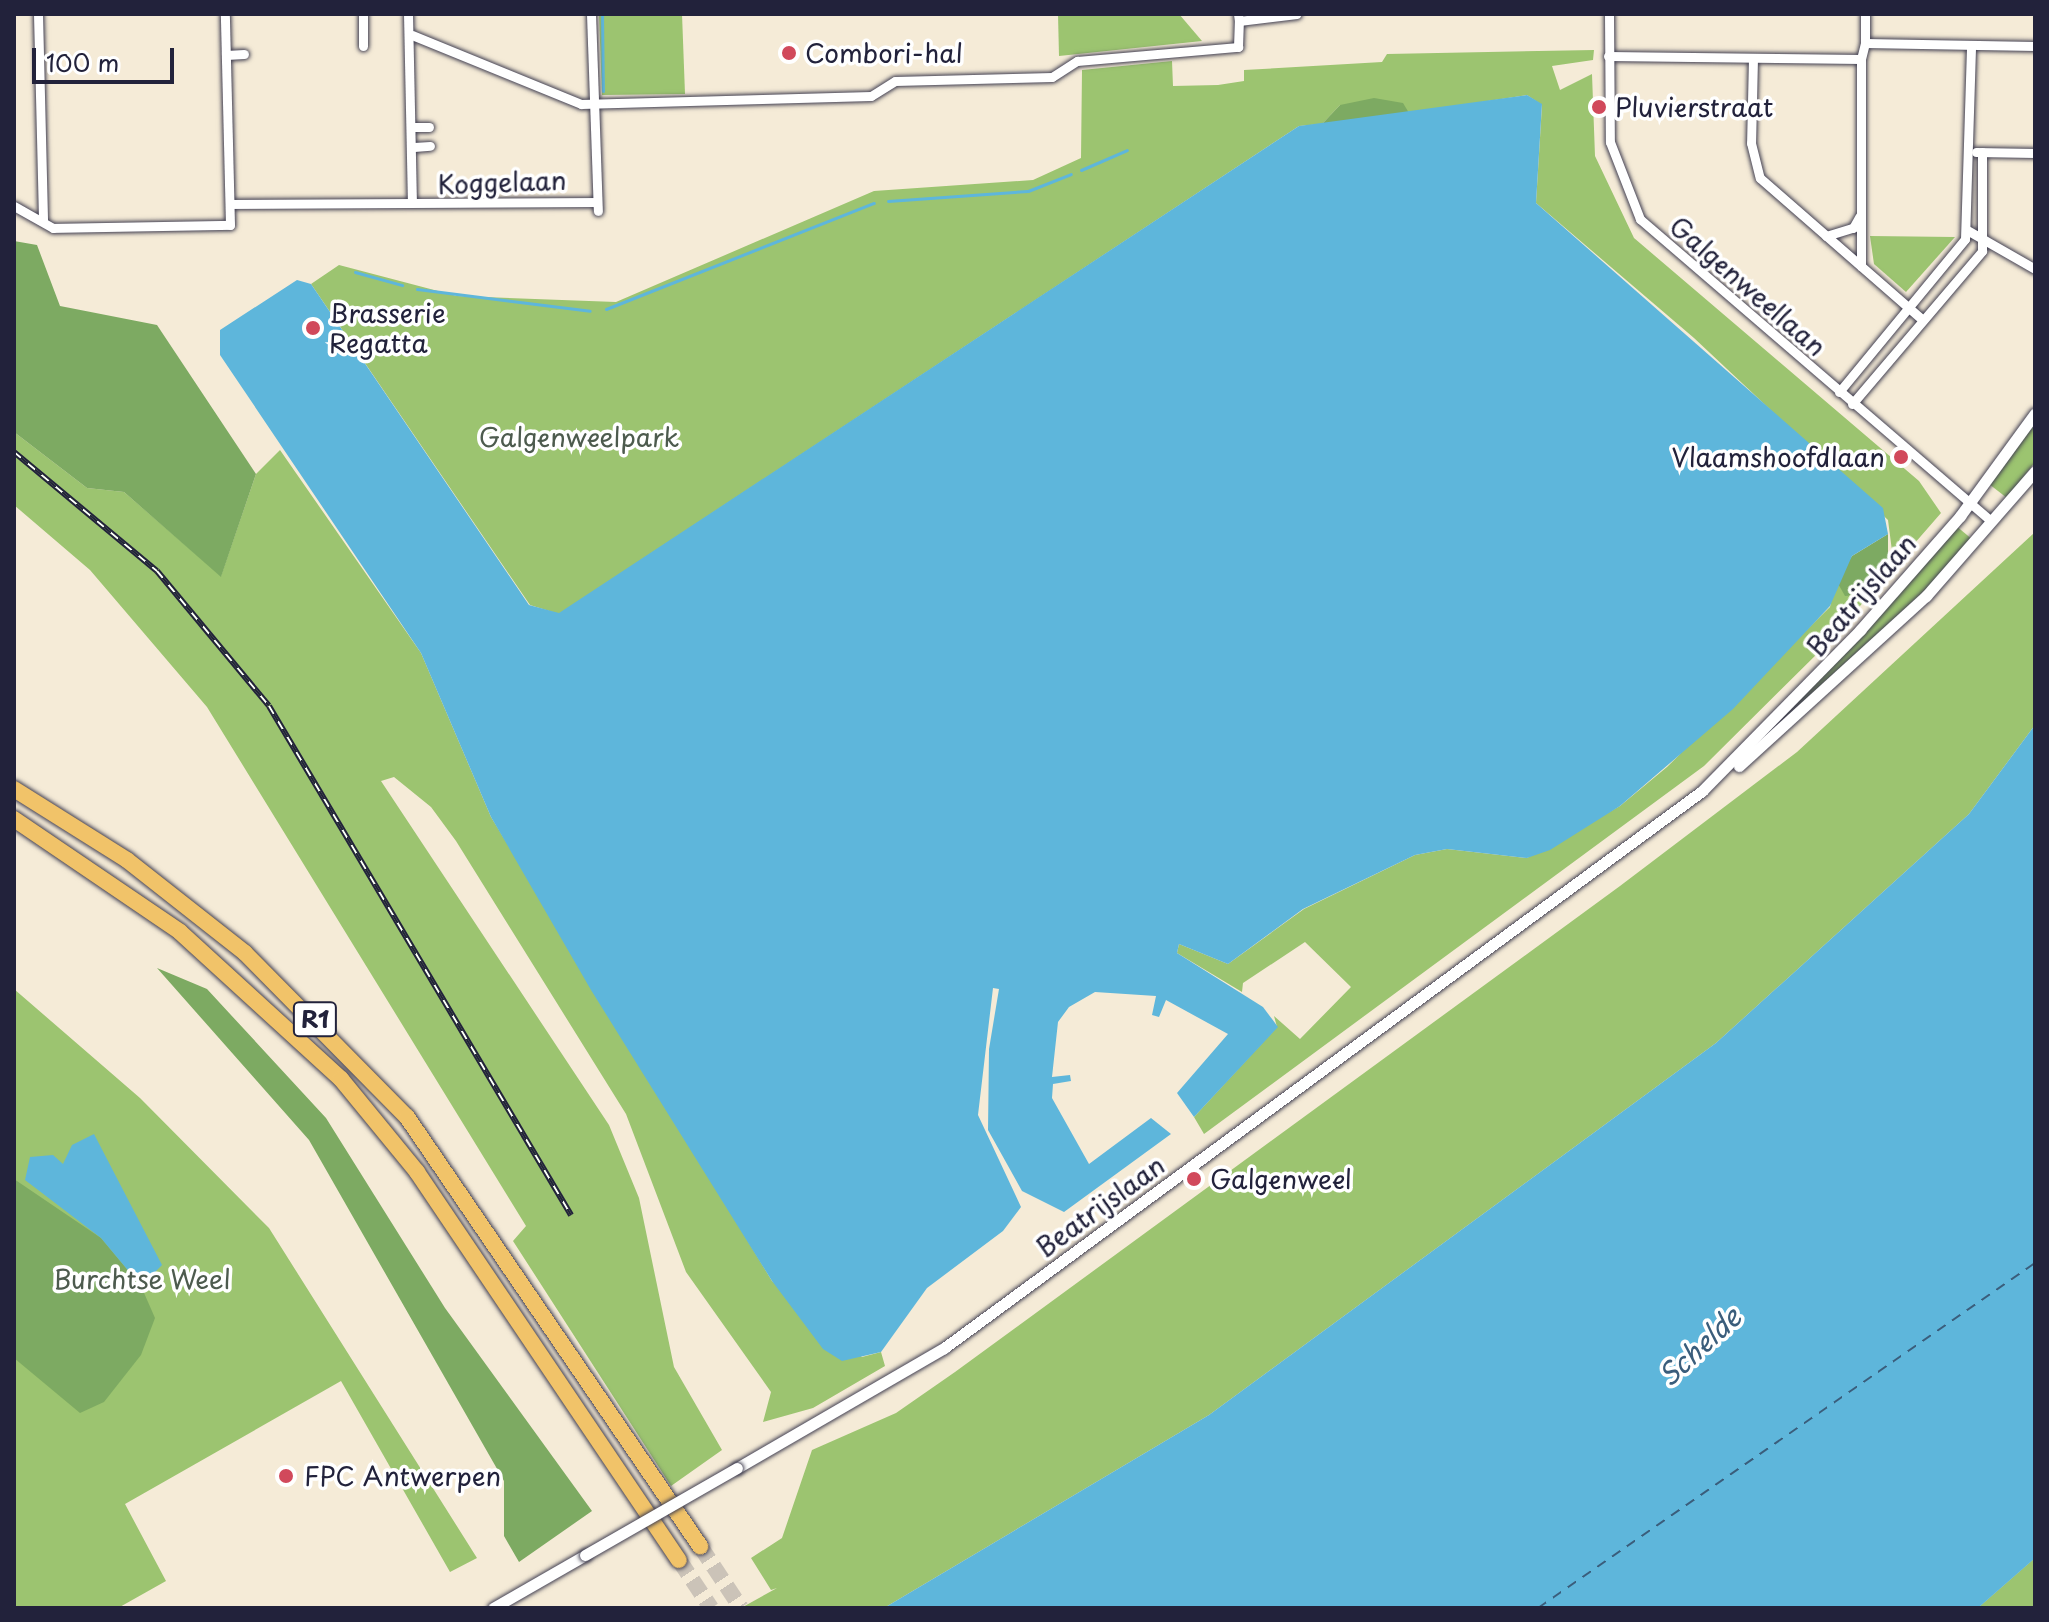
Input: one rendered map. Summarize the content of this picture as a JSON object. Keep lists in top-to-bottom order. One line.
{"streets":{"highway":["R1"],"street":["Koggelaan","Galgenweellaan","Beatrijslaan"]},"crossings":[["Galgenweellaan","Beatrijslaan"]],"water":["Schelde"],"parks":["Galgenweelpark","Burchtse Weel"],"places":["Combori-hal","Pluvierstraat","Brasserie Regatta","Vlaamshoofdlaan","Galgenweel","FPC Antwerpen"],"scale_bar":"100 m"}
